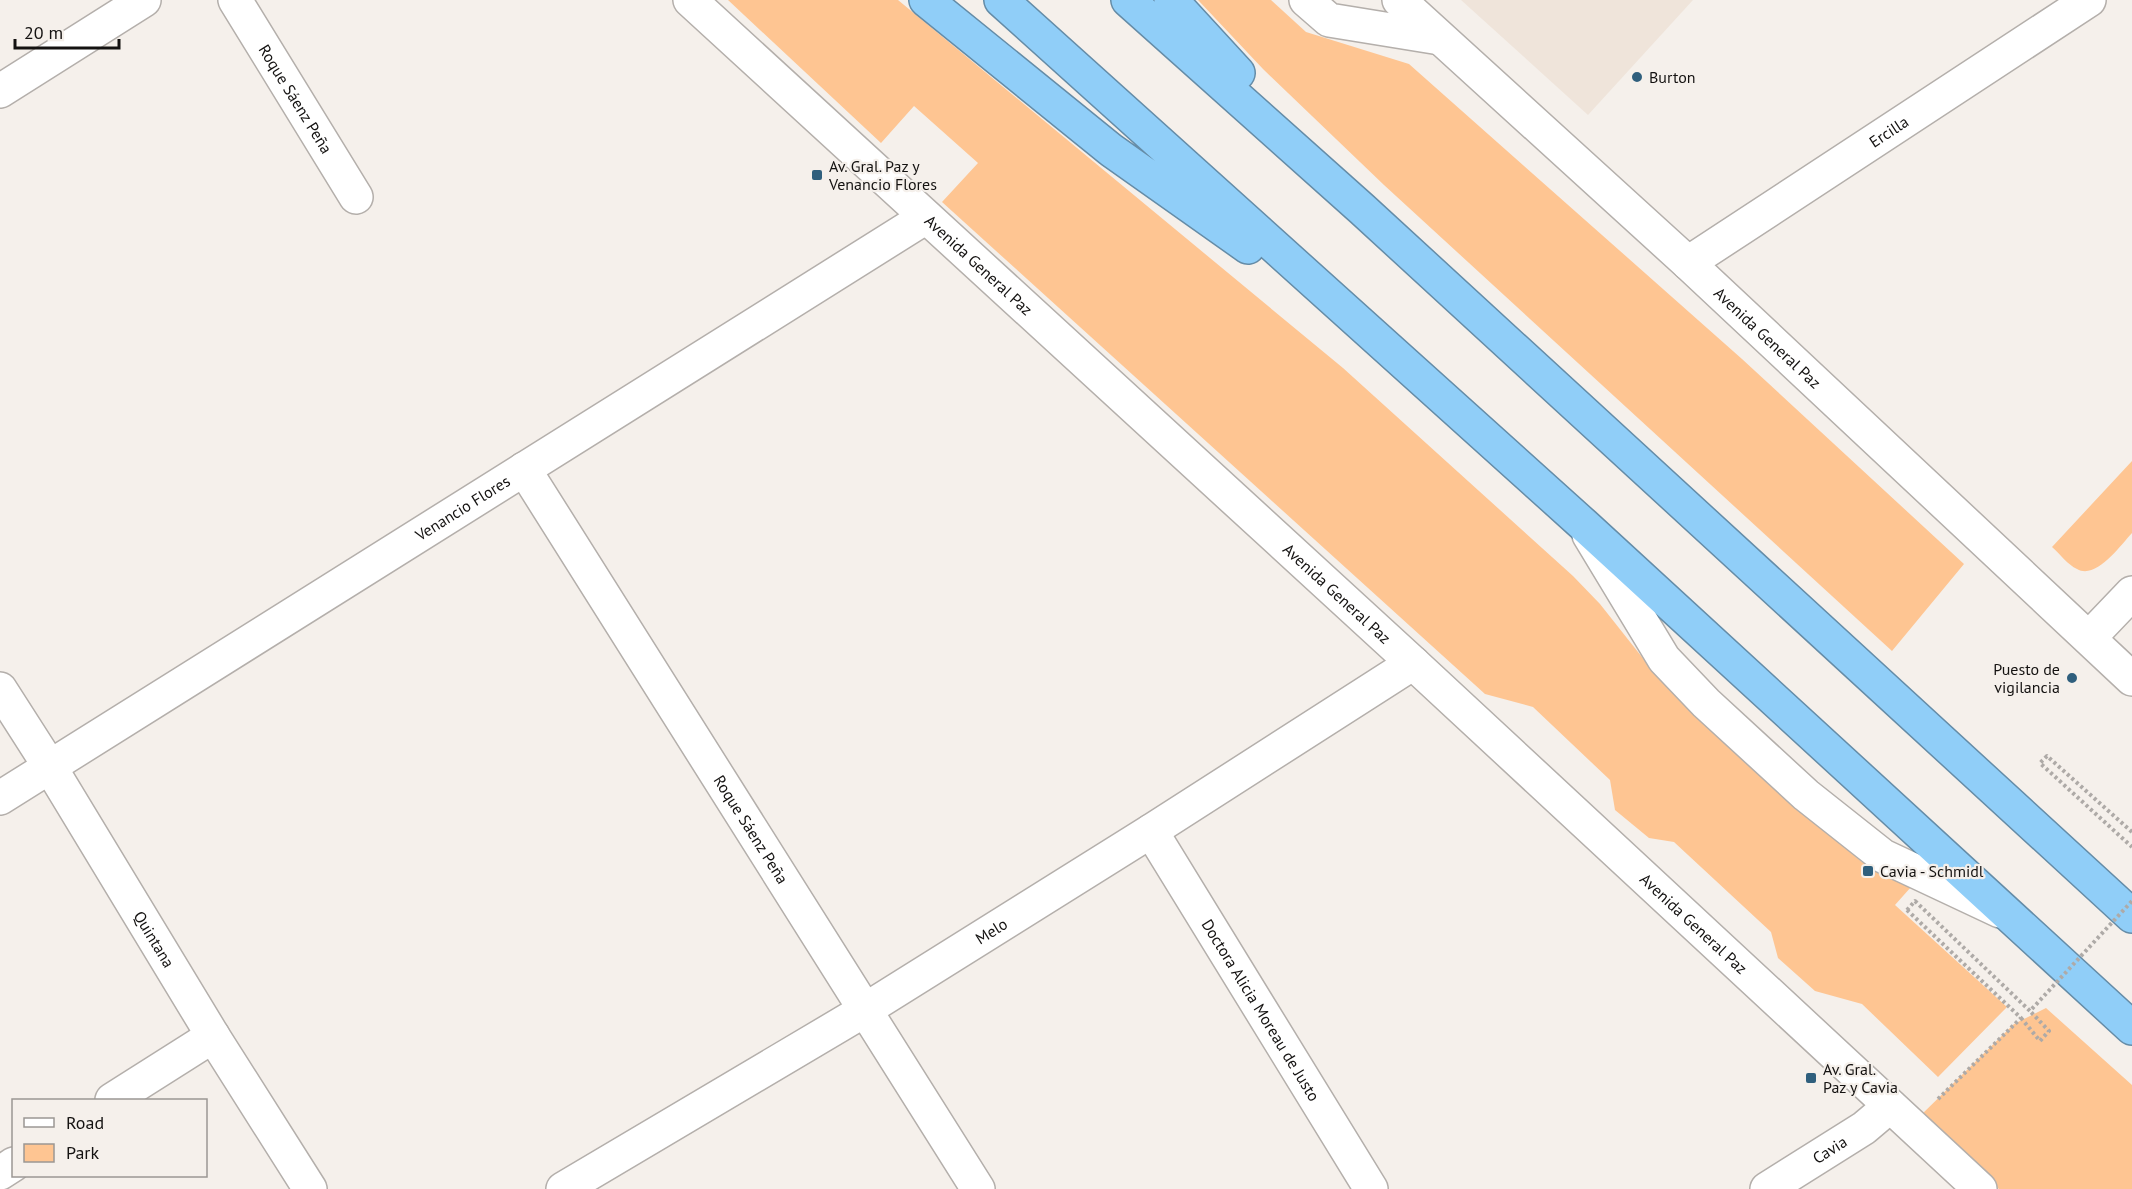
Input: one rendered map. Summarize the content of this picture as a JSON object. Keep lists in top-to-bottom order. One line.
{"streets":{"street":["Roque Sáenz Peña","Ercilla","Avenida General Paz","Venancio Flores","Melo","Quintana","Doctora Alicia Moreau de Justo","Cavia"]},"crossings":[["Roque Sáenz Peña","Venancio Flores"],["Roque Sáenz Peña","Melo"],["Ercilla","Avenida General Paz"],["Avenida General Paz","Venancio Flores"],["Avenida General Paz","Melo"],["Avenida General Paz","Cavia"],["Venancio Flores","Quintana"],["Melo","Doctora Alicia Moreau de Justo"]],"places":{"other":["Burton","Puesto de vigilancia"],"transit":["Av. Gral. Paz y Venancio Flores","Cavia - Schmidl","Av. Gral. Paz y Cavia"]},"legend":["Road","Park"],"scale_bar":"20 m"}
